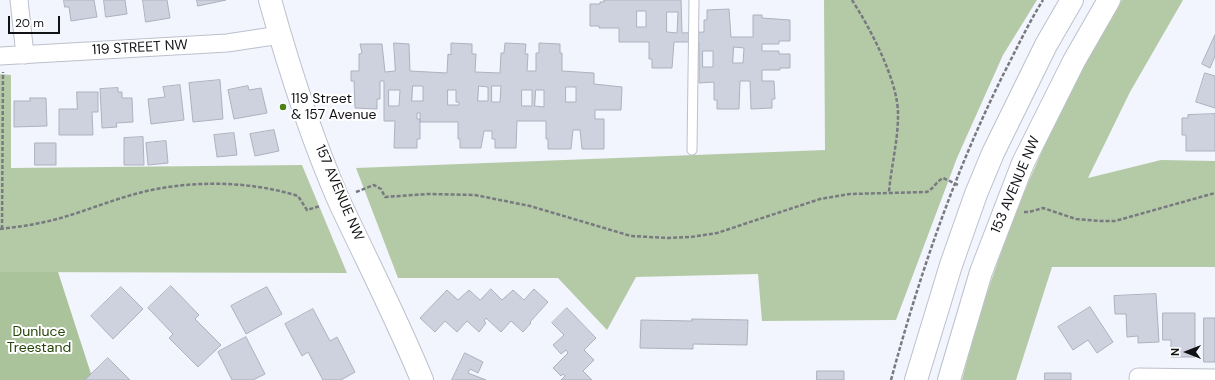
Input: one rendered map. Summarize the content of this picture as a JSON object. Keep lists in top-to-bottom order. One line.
{"streets":{"main road":["153 AVENUE NW","157 AVENUE NW"],"street":["119 STREET NW"]},"crossings":[["119 STREET NW","157 AVENUE NW"]],"parks":["Dunluce Treestand"],"places":["119 Street & 157 Avenue"],"scale_bar":"20 m","north":"left"}
